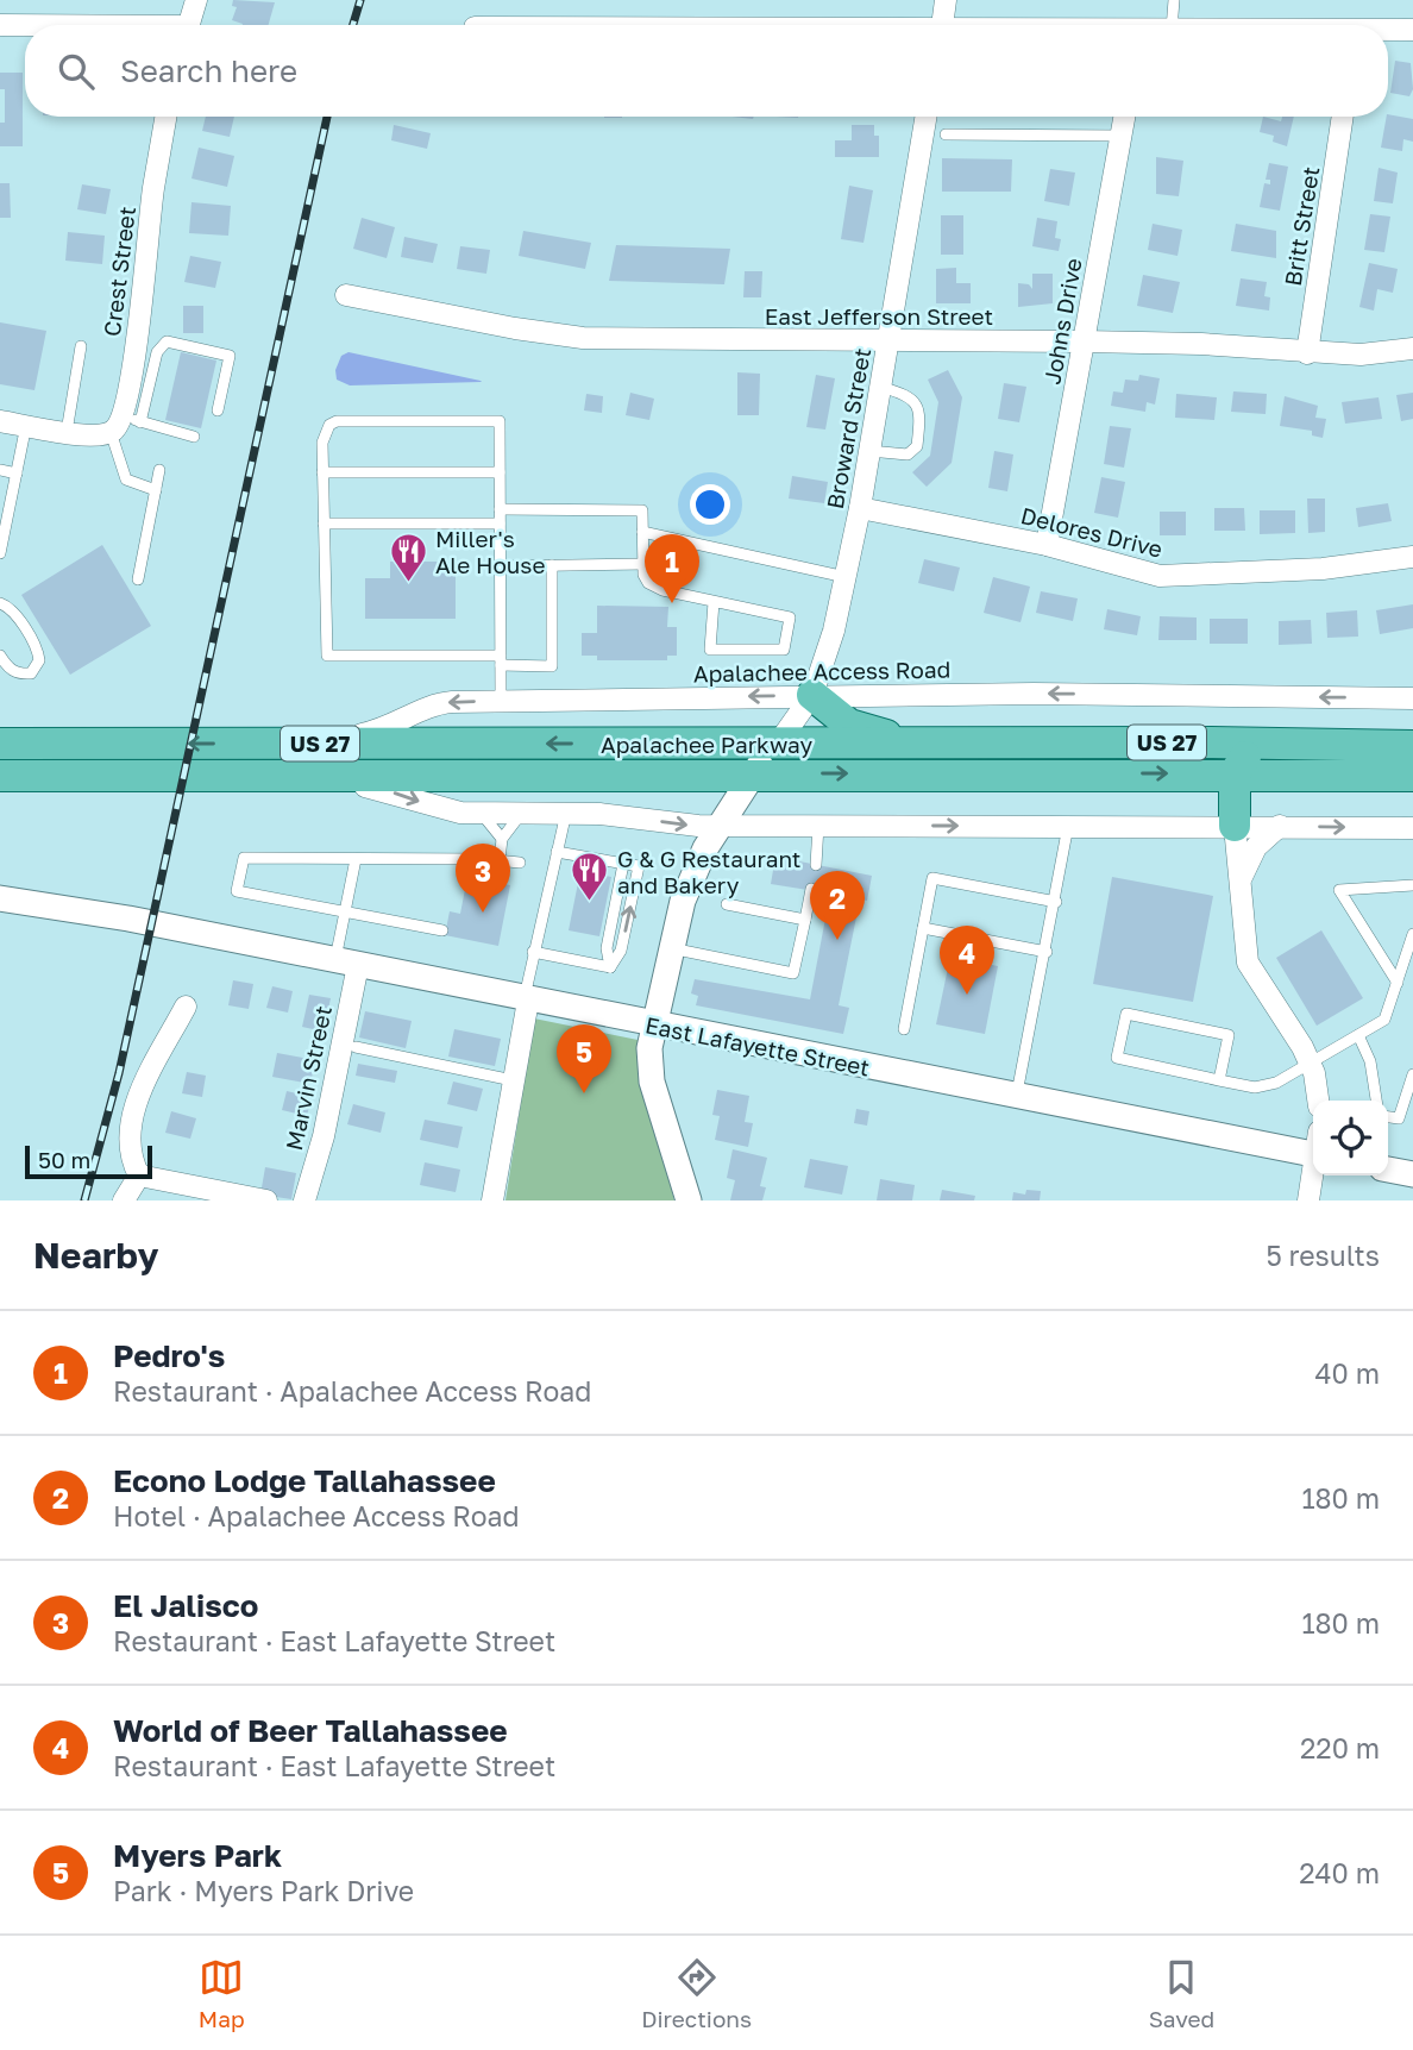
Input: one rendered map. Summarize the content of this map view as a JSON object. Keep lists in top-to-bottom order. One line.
{"streets":{"main road":["US 27","Apalachee Parkway"],"street":["Britt Street","Crest Street","East Jefferson Street","Johns Drive","Broward Street","Delores Drive","Apalachee Access Road","East Lafayette Street","Marvin Street"]},"crossings":[["Britt Street","East Jefferson Street"],["East Jefferson Street","Johns Drive"],["East Jefferson Street","Broward Street"],["Johns Drive","Delores Drive"],["Broward Street","Delores Drive"],["Broward Street","Apalachee Access Road"],["Broward Street","Apalachee Parkway"],["Apalachee Access Road","Apalachee Parkway"],["East Lafayette Street","Marvin Street"]],"places":{"restaurant":["Miller's Ale House","G & G Restaurant and Bakery"]},"scale_bar":"50 m","page":{"search":"Search here","pins":["1","3","2","4","5"],"scale":"50 m","heading":["Nearby","5 results"],"list":[{"mark":"1","name":"Pedro's","note":"Restaurant · Apalachee Access Road","value":"40 m"},{"mark":"2","name":"Econo Lodge Tallahassee","note":"Hotel · Apalachee Access Road","value":"180 m"},{"mark":"3","name":"El Jalisco","note":"Restaurant · East Lafayette Street","value":"180 m"},{"mark":"4","name":"World of Beer Tallahassee","note":"Restaurant · East Lafayette Street","value":"220 m"},{"mark":"5","name":"Myers Park","note":"Park · Myers Park Drive","value":"240 m"}],"nav":["Map","Directions","Saved"]}}
